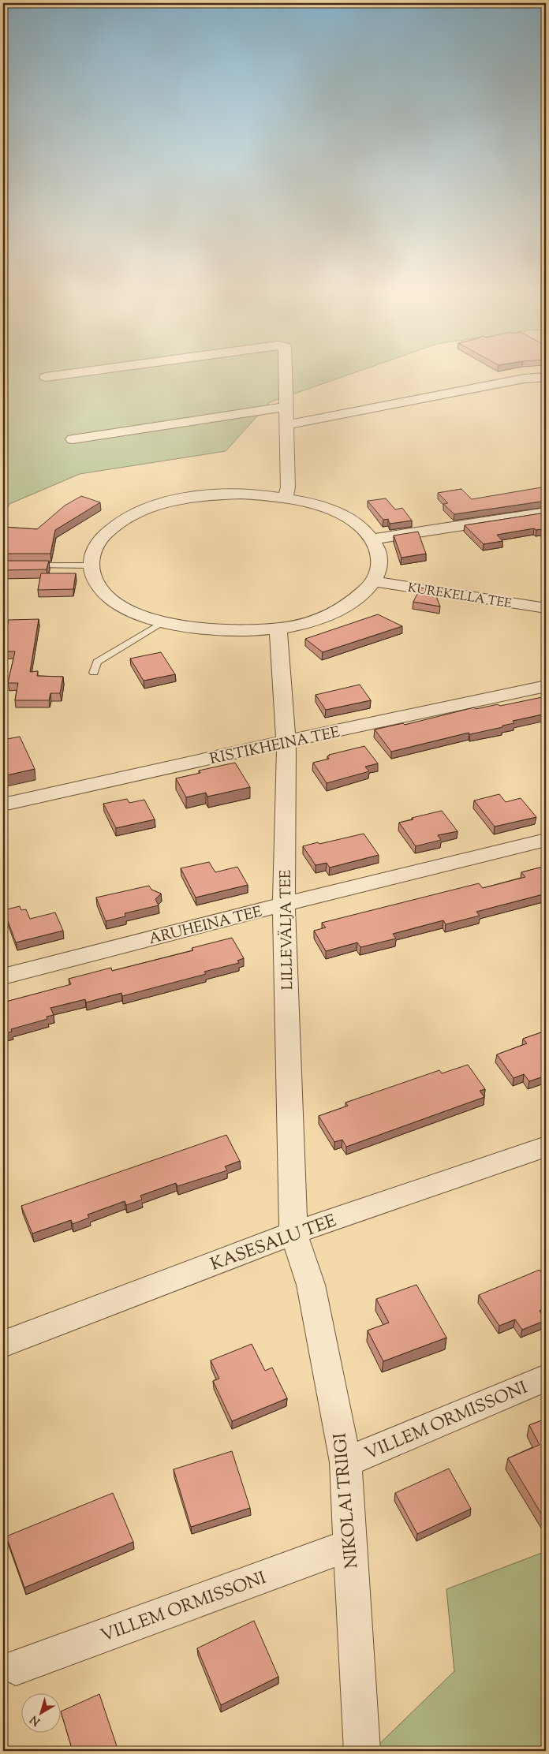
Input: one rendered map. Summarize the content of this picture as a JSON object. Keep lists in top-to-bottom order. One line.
{"streets":{"street":["KUREKELLA TEE","RISTIKHEINA TEE","ARUHEINA TEE","LILLEVÄLJA TEE","KASESALU TEE","VILLEM ORMISSONI","NIKOLAI TRIIGI"]},"crossings":[["RISTIKHEINA TEE","LILLEVÄLJA TEE"],["ARUHEINA TEE","LILLEVÄLJA TEE"],["LILLEVÄLJA TEE","KASESALU TEE"],["LILLEVÄLJA TEE","NIKOLAI TRIIGI"],["KASESALU TEE","NIKOLAI TRIIGI"],["VILLEM ORMISSONI","NIKOLAI TRIIGI"]],"north":"bottom left"}
